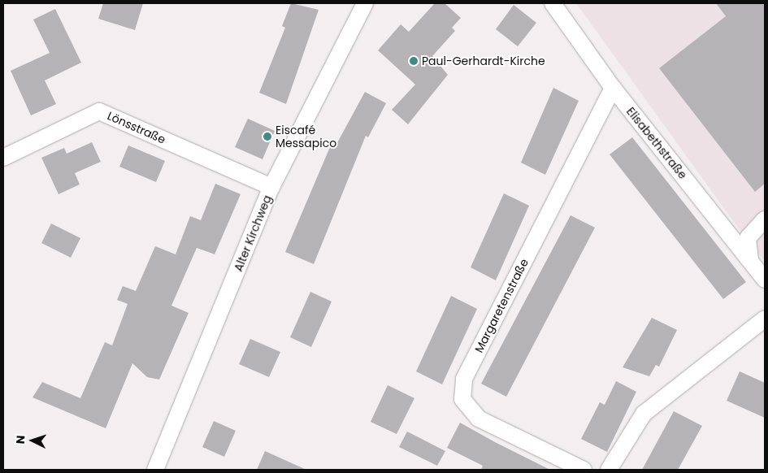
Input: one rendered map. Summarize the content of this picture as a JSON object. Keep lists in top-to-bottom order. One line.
{"streets":{"street":["Lönsstraße","Elisabethstraße","Alter Kirchweg","Margaretenstraße"]},"crossings":[["Lönsstraße","Alter Kirchweg"],["Elisabethstraße","Margaretenstraße"]],"places":["Paul-Gerhardt-Kirche","Eiscafé Messapico"],"north":"left"}
